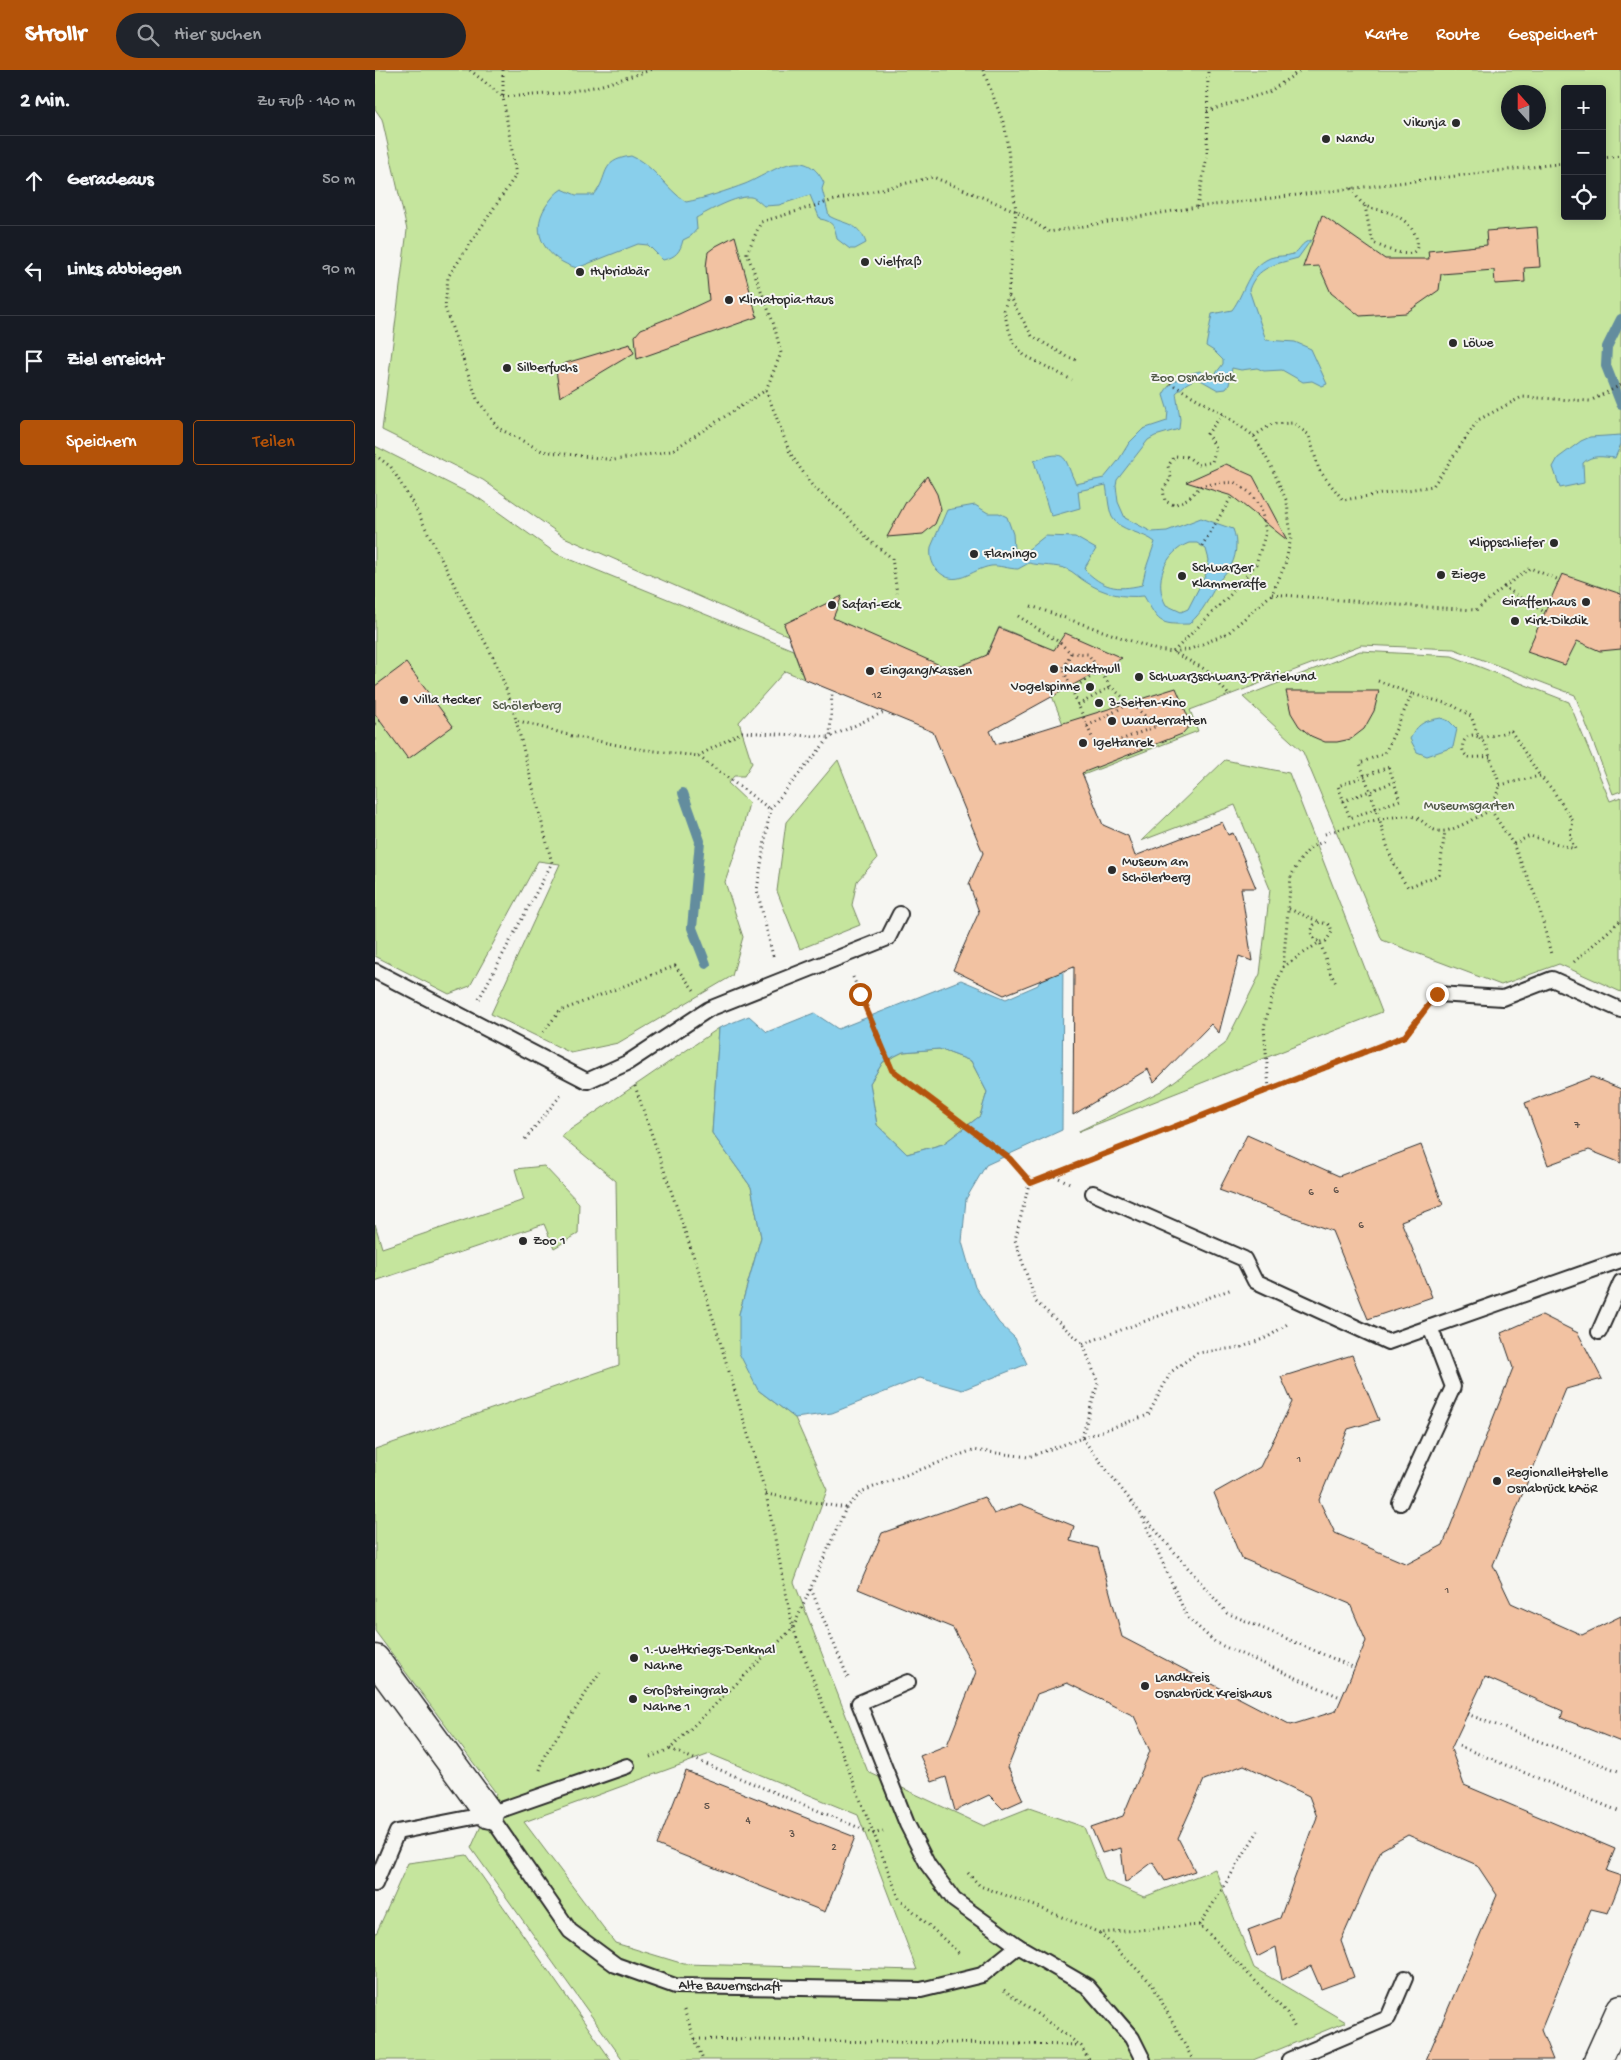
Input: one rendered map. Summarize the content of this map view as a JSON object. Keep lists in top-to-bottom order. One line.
{"streets":{"street":["Alte Bauernschaft"]},"parks":["Zoo Osnabrück","Schölerberg","Museumsgarten"],"places":["Vikunja","Nandu","Vielfraß","Hybridbär","Klimatopia-Haus","Löwe","Silberfuchs","Klippschliefer","Flamingo","Ziege","Schwarzer Klammeraffe","Giraffenhaus","Safari-Eck","Kirk-Dikdik","Nacktmull","Eingang/Kassen","Schwarzschwanz-Präriehund","Vogelspinne","Villa Hecker","3-Seiten-Kino","Wanderratten","Igeltanrek","Museum am Schölerberg","Zoo 1","Regionalleitstelle Osnabrück kAöR","1.-Weltkriegs-Denkmal Nahne","Landkreis Osnabrück Kreishaus","Großsteingrab Nahne 1"],"house_numbers":["12","7","6","6","6","1","1","5","4","3","2"],"north":"top","page":{"header":"Strollr","search":"Hier suchen","nav":["Karte","Route","Gespeichert"],"heading":["2 Min.","Zu Fuß · 140 m"],"map_buttons":["+","−"],"list":[["Geradeaus","50 m"],["Links abbiegen","90 m"],"Ziel erreicht"],"buttons":["Speichern","Teilen"]}}
